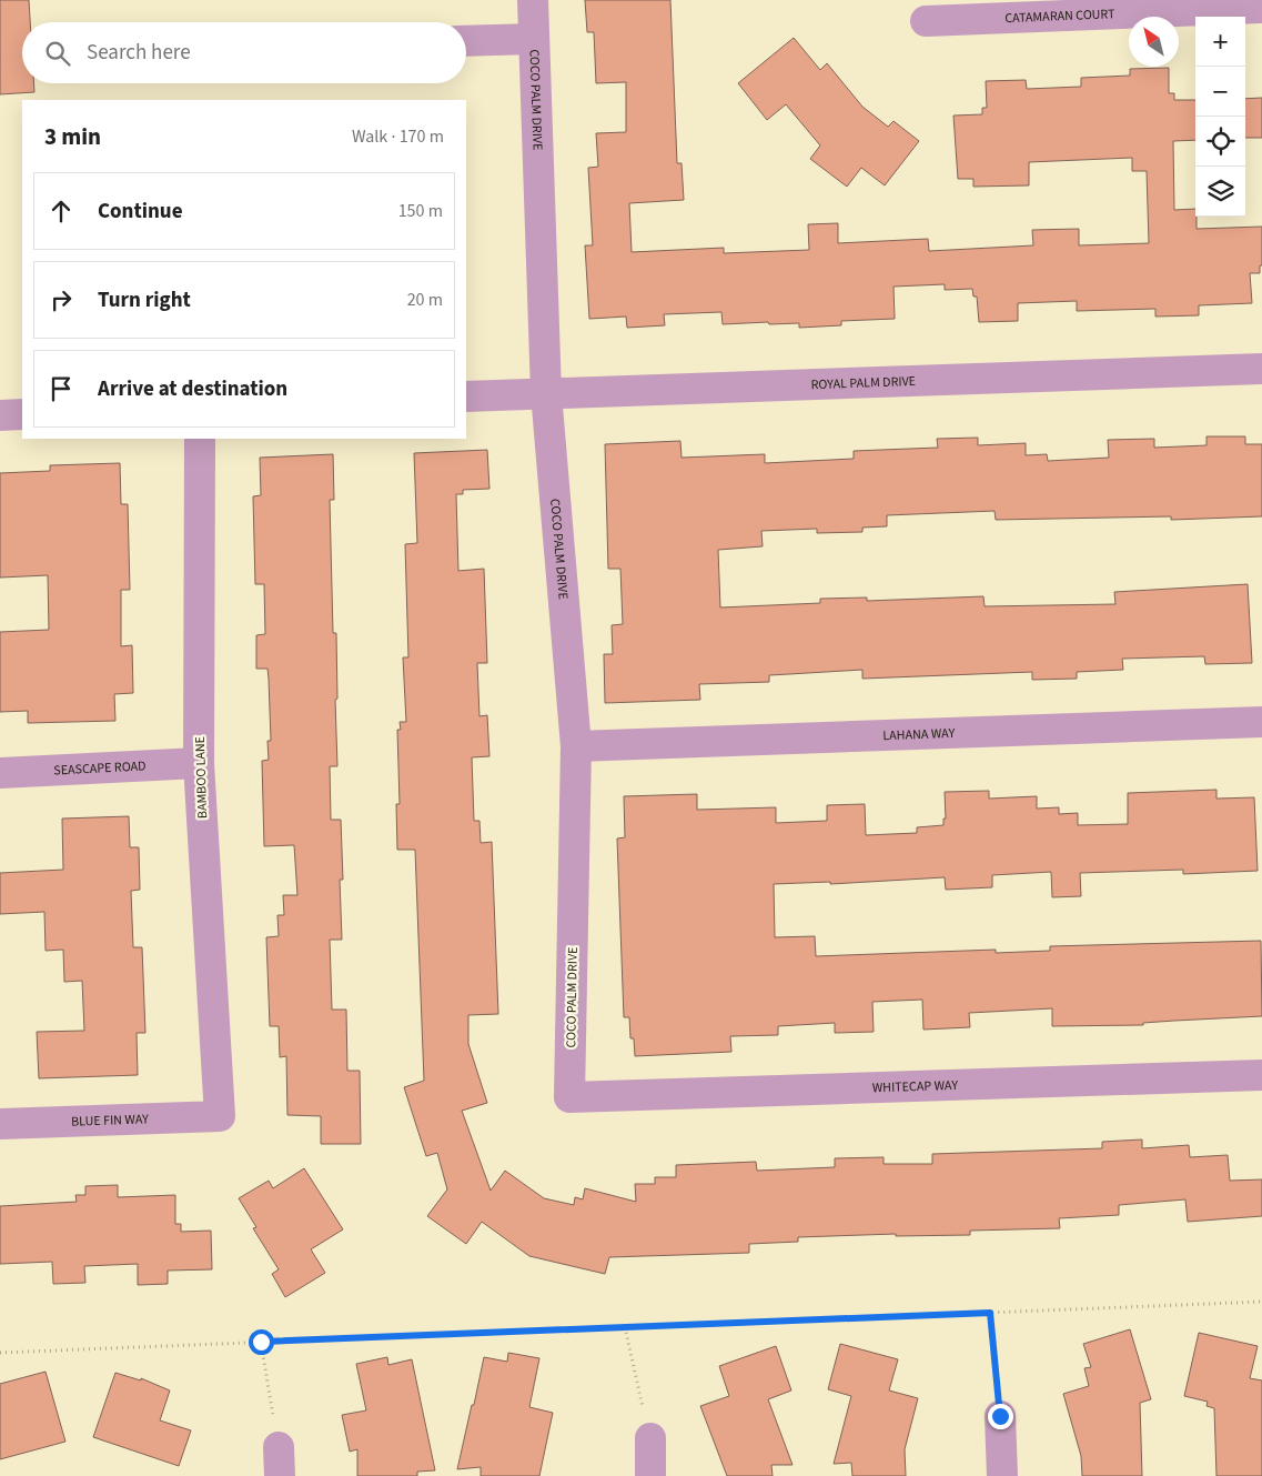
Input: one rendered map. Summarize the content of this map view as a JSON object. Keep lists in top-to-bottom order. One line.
{"streets":{"street":["CATAMARAN COURT","COCO PALM DRIVE","ROYAL PALM DRIVE","LAHANA WAY","SEASCAPE ROAD","BAMBOO LANE","WHITECAP WAY","BLUE FIN WAY"]},"crossings":[["COCO PALM DRIVE","ROYAL PALM DRIVE"],["COCO PALM DRIVE","LAHANA WAY"],["COCO PALM DRIVE","WHITECAP WAY"],["SEASCAPE ROAD","BAMBOO LANE"],["BAMBOO LANE","BLUE FIN WAY"]],"north":"top left","page":{"map_buttons":["+","−"],"search":"Search here","heading":["3 min","Walk · 170 m"],"list":[["Continue","150 m"],["Turn right","20 m"],"Arrive at destination"]}}
